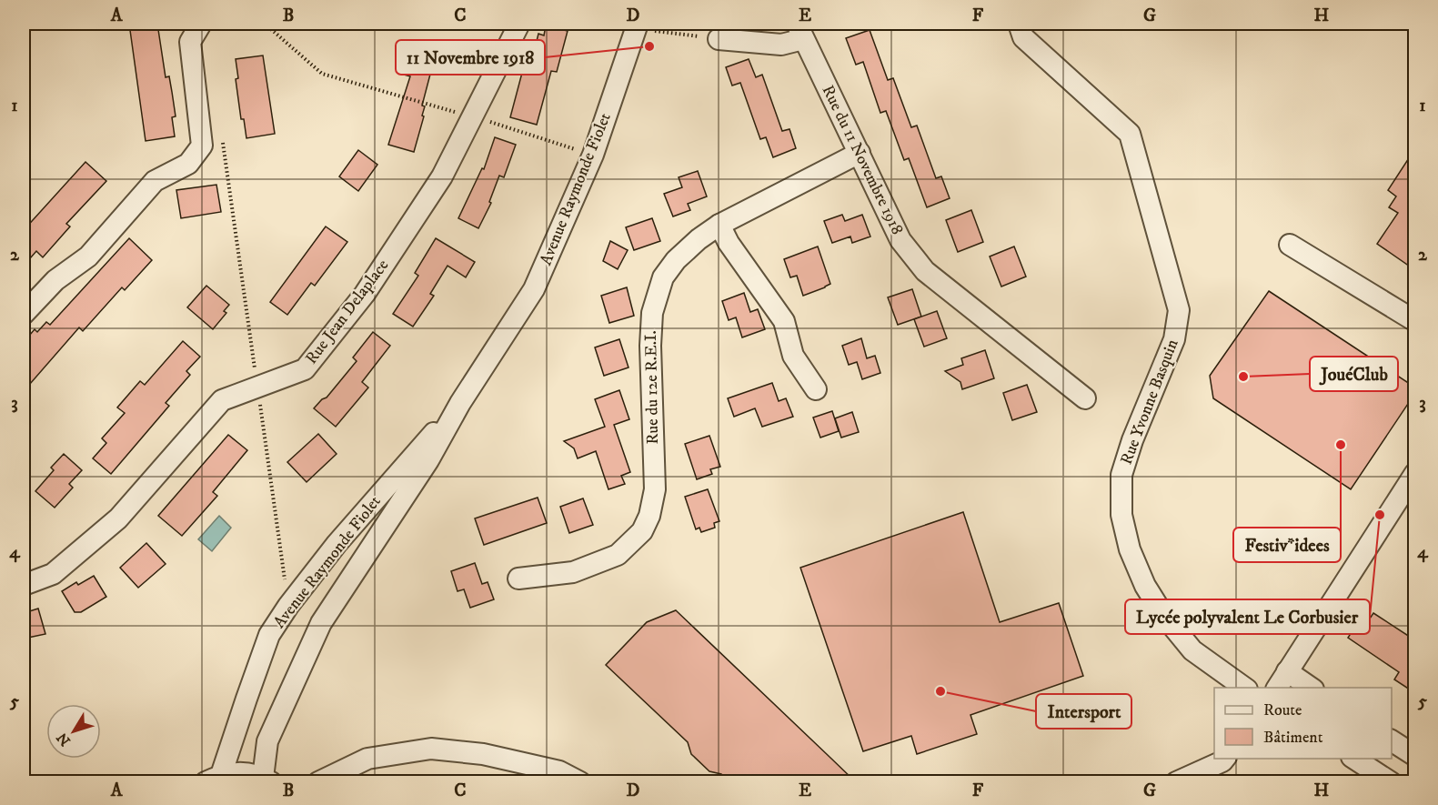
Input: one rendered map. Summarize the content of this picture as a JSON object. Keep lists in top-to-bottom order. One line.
{"streets":{"street":["Rue du 11 Novembre 1918","Avenue Raymonde Fiolet","Rue Jean Delaplace","Rue du 12e R.E.I.","Rue Yvonne Basquin"]},"crossings":[["Rue du 11 Novembre 1918","Rue du 12e R.E.I."]],"places":["11 Novembre 1918","JouéClub","Festiv*idees","Lycée polyvalent Le Corbusier","Intersport"],"legend":["Route","Bâtiment"],"north":"bottom left","grid":{"columns":["A","B","C","D","E","F","G","H"],"rows":["1","2","3","4","5"]}}
